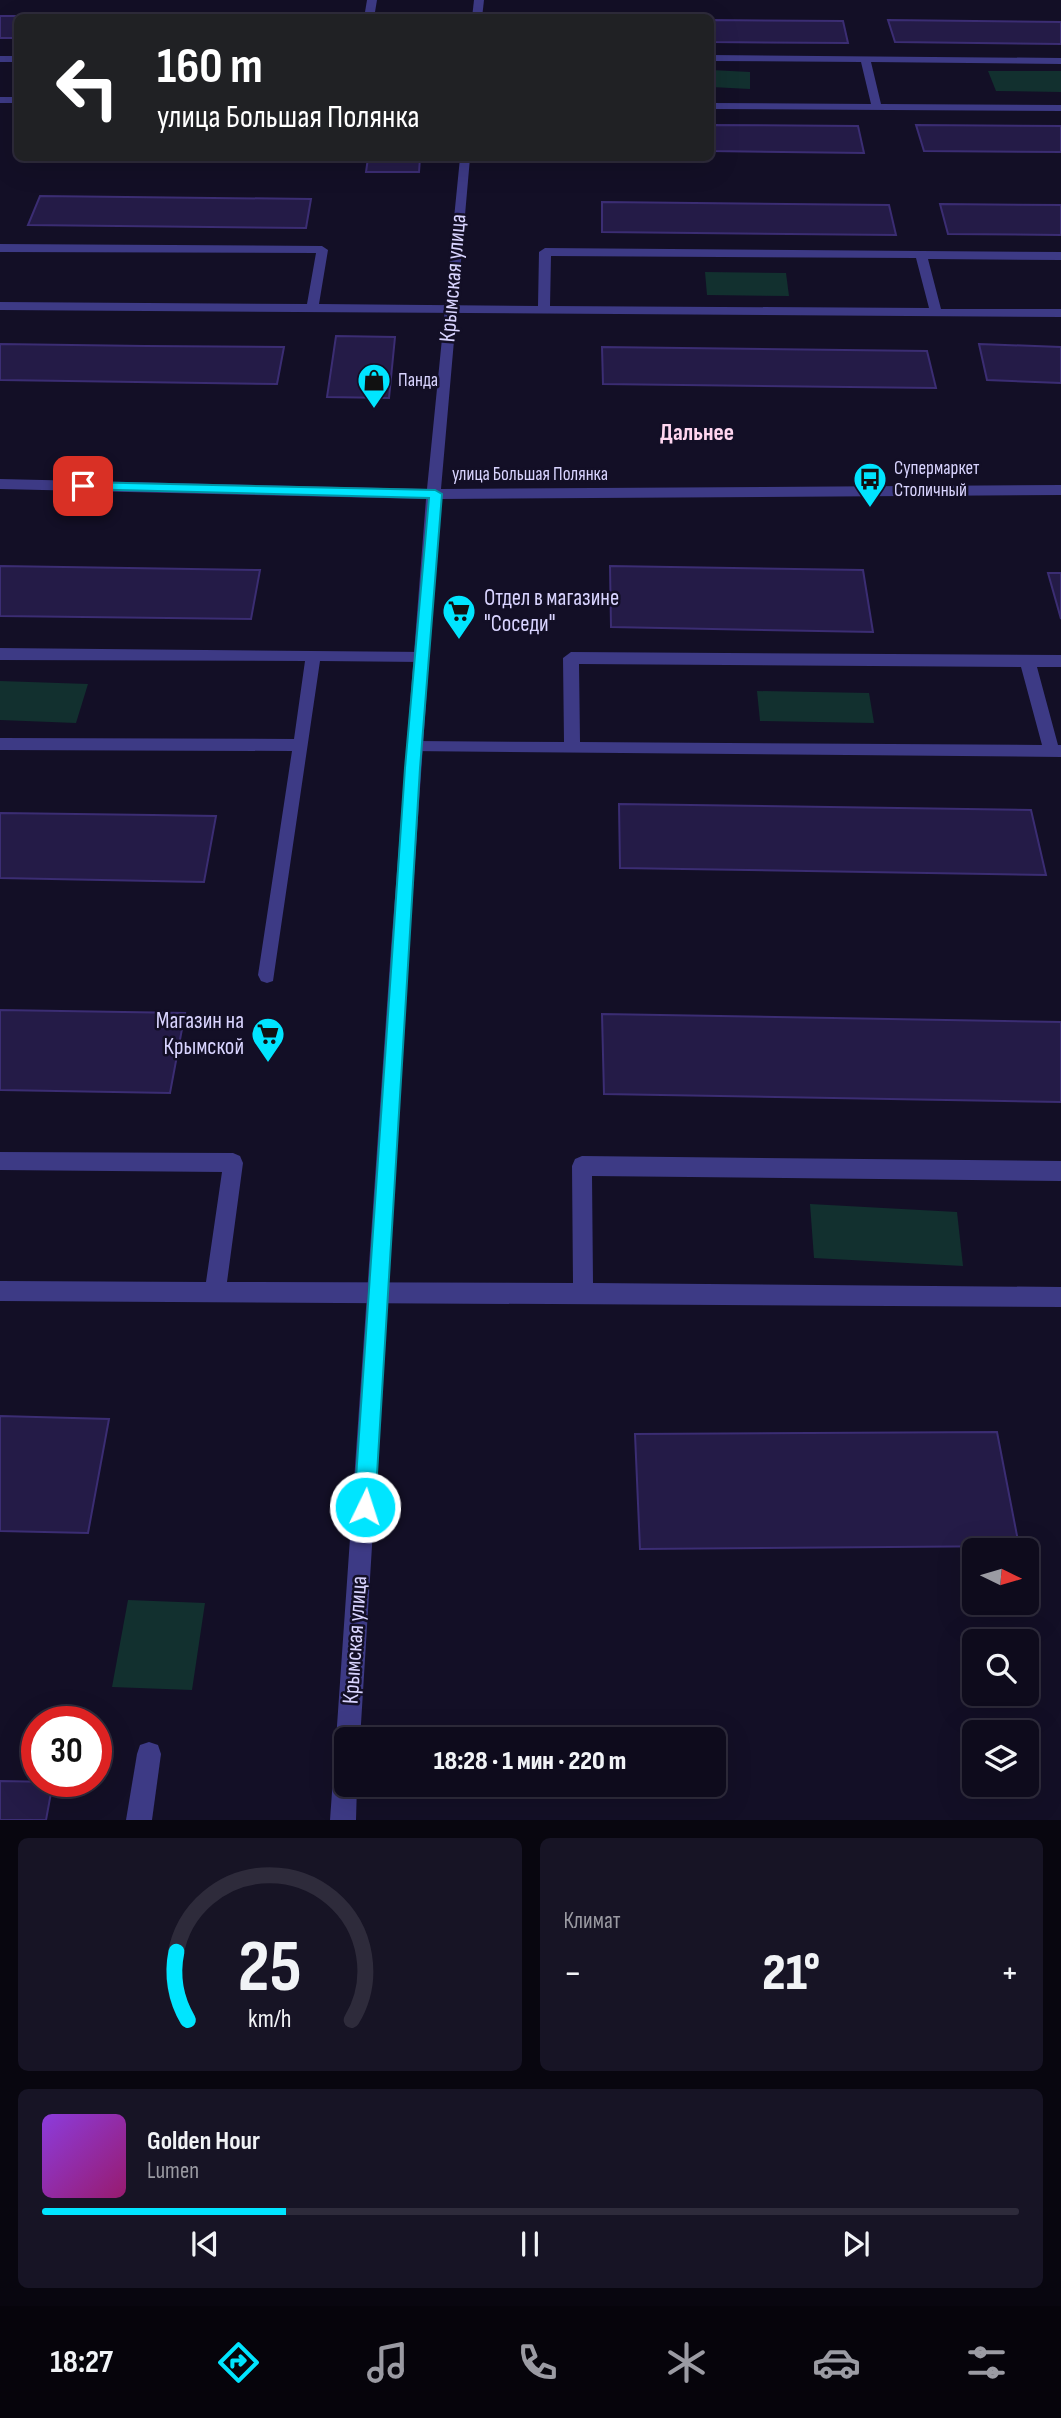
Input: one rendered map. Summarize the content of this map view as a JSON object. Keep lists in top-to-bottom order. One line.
{"streets":{"street":["Крымская улица","улица Большая Полянка"]},"crossings":[["Крымская улица","улица Большая Полянка"]],"districts":["Дальнее"],"places":{"shop":["Панда"],"bus stop":["Супермаркет Столичный"],"supermarket":["Отдел в магазине \"Соседи\"","Магазин на Крымской"]},"north":"right","page":{"turn":["160 m","улица Большая Полянка"],"limit":"30","trip":"18:28 · 1 мин · 220 m","tile":"Климат","heat":["−","21°","+"],"song":["Golden Hour","Lumen"],"tabs":"18:27","gauge":["25","km/h"]}}
